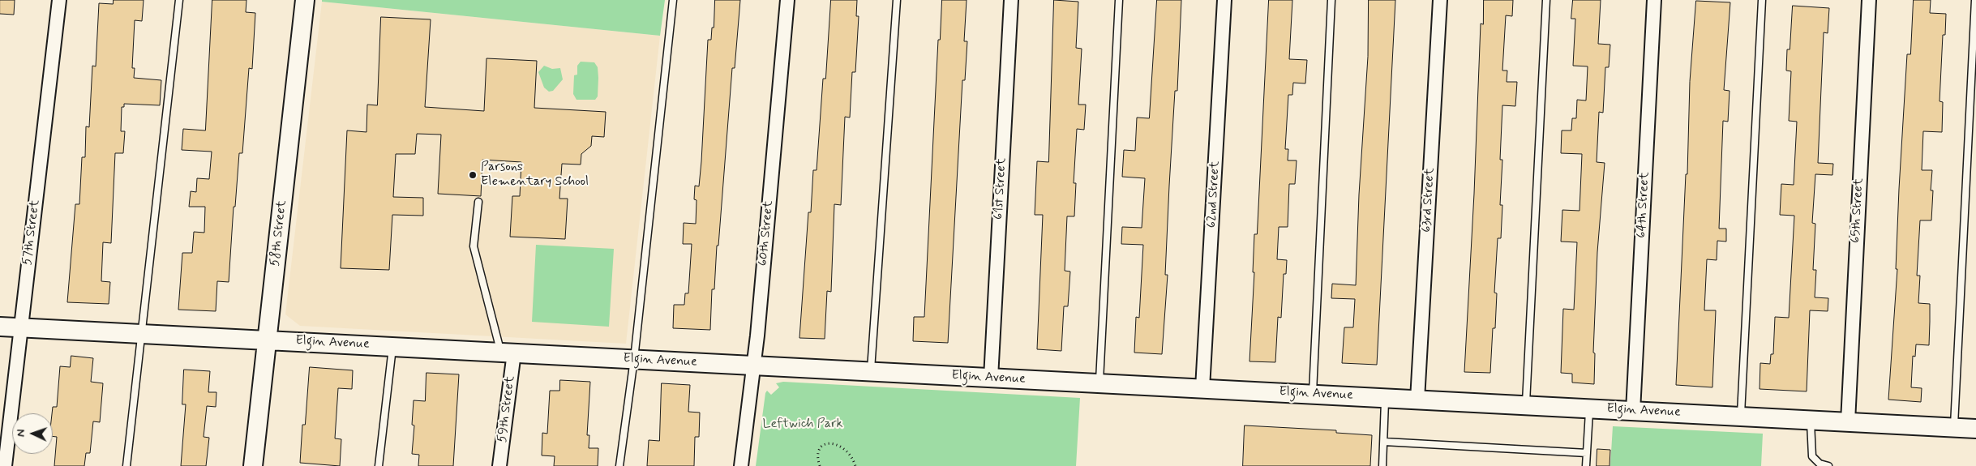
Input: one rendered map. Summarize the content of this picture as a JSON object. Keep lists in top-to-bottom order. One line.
{"streets":{"street":["61st Street","62nd Street","63rd Street","64th Street","65th Street","57th Street","58th Street","60th Street","Elgin Avenue","59th Street"]},"crossings":[["61st Street","Elgin Avenue"],["62nd Street","Elgin Avenue"],["63rd Street","Elgin Avenue"],["64th Street","Elgin Avenue"],["65th Street","Elgin Avenue"],["57th Street","Elgin Avenue"],["58th Street","Elgin Avenue"],["60th Street","Elgin Avenue"],["Elgin Avenue","59th Street"]],"parks":["Leftwich Park"],"places":["Parsons Elementary School"],"north":"left"}
